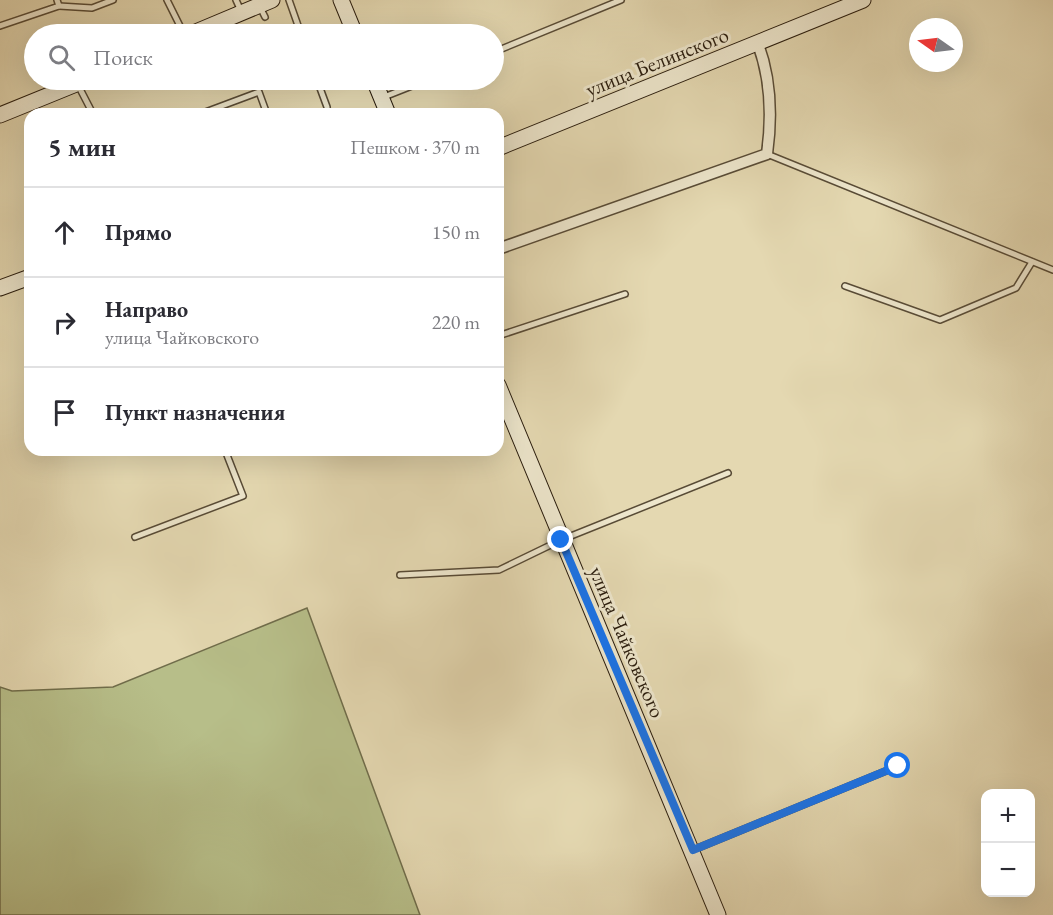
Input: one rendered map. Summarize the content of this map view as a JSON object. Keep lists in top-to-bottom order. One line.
{"streets":{"main road":["улица Белинского","улица Чайковского"]},"north":"left","page":{"search":"Поиск","heading":["5 мин","Пешком · 370 m"],"list":[["Прямо","150 m"],["Направо","улица Чайковского","220 m"],"Пункт назначения"],"map_buttons":["+","−"]}}
